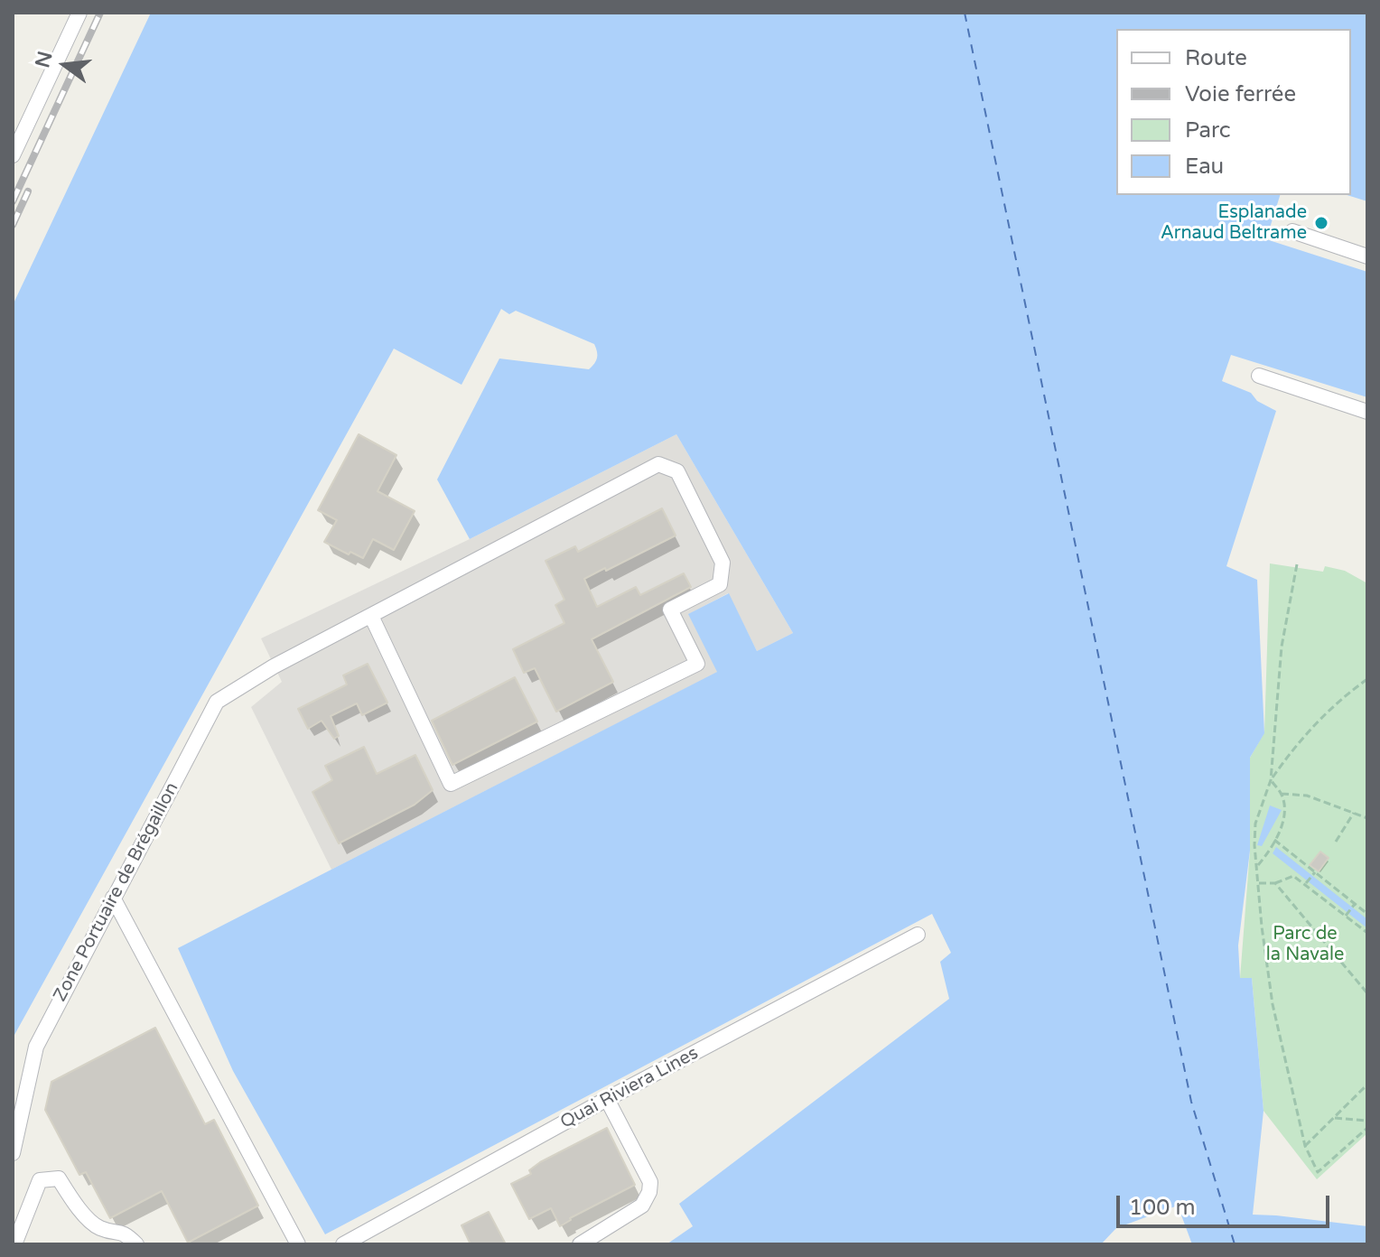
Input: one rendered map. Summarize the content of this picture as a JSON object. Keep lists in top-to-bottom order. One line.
{"streets":{"street":["Zone Portuaire de Brégaillon","Quai Riviera Lines"]},"parks":["Parc de la Navale"],"places":["Esplanade Arnaud Beltrame"],"legend":["Route","Voie ferrée","Parc","Eau"],"scale_bar":"100 m","north":"left"}
